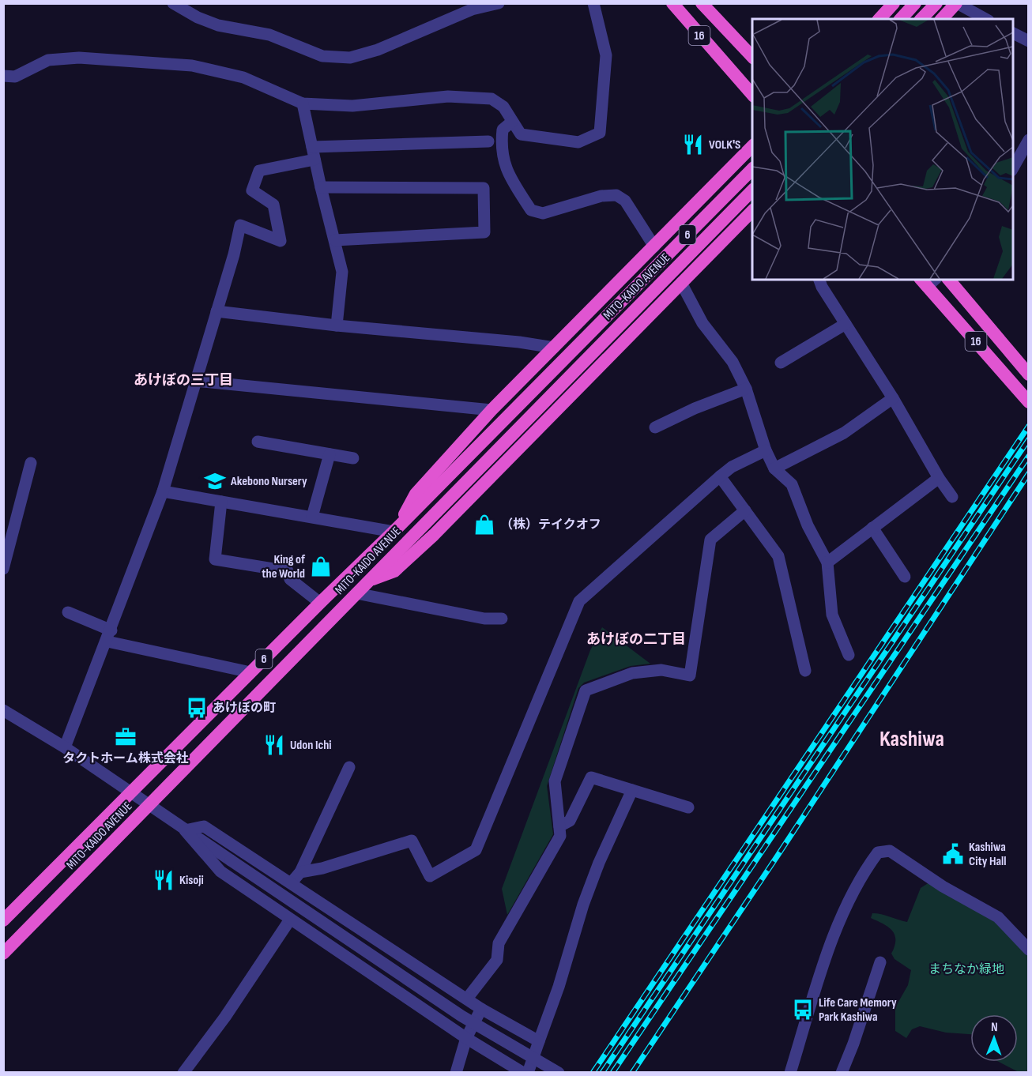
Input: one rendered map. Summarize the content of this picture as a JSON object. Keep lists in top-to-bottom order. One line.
{"streets":{"highway":["16","6","MITO-KAIDO AVENUE"]},"districts":["あけぼの三丁目","あけぼの二丁目","Kashiwa"],"parks":["まちなか緑地"],"places":{"restaurant":["VOLK'S","Udon Ichi","Kisoji"],"school or university":["Akebono Nursery"],"shop":["（株）テイクオフ","King of the World"],"bus stop":["あけぼの町","Life Care Memory Park Kashiwa"],"office":["タクトホーム株式会社"],"public building":["Kashiwa City Hall"]},"north":"top"}
